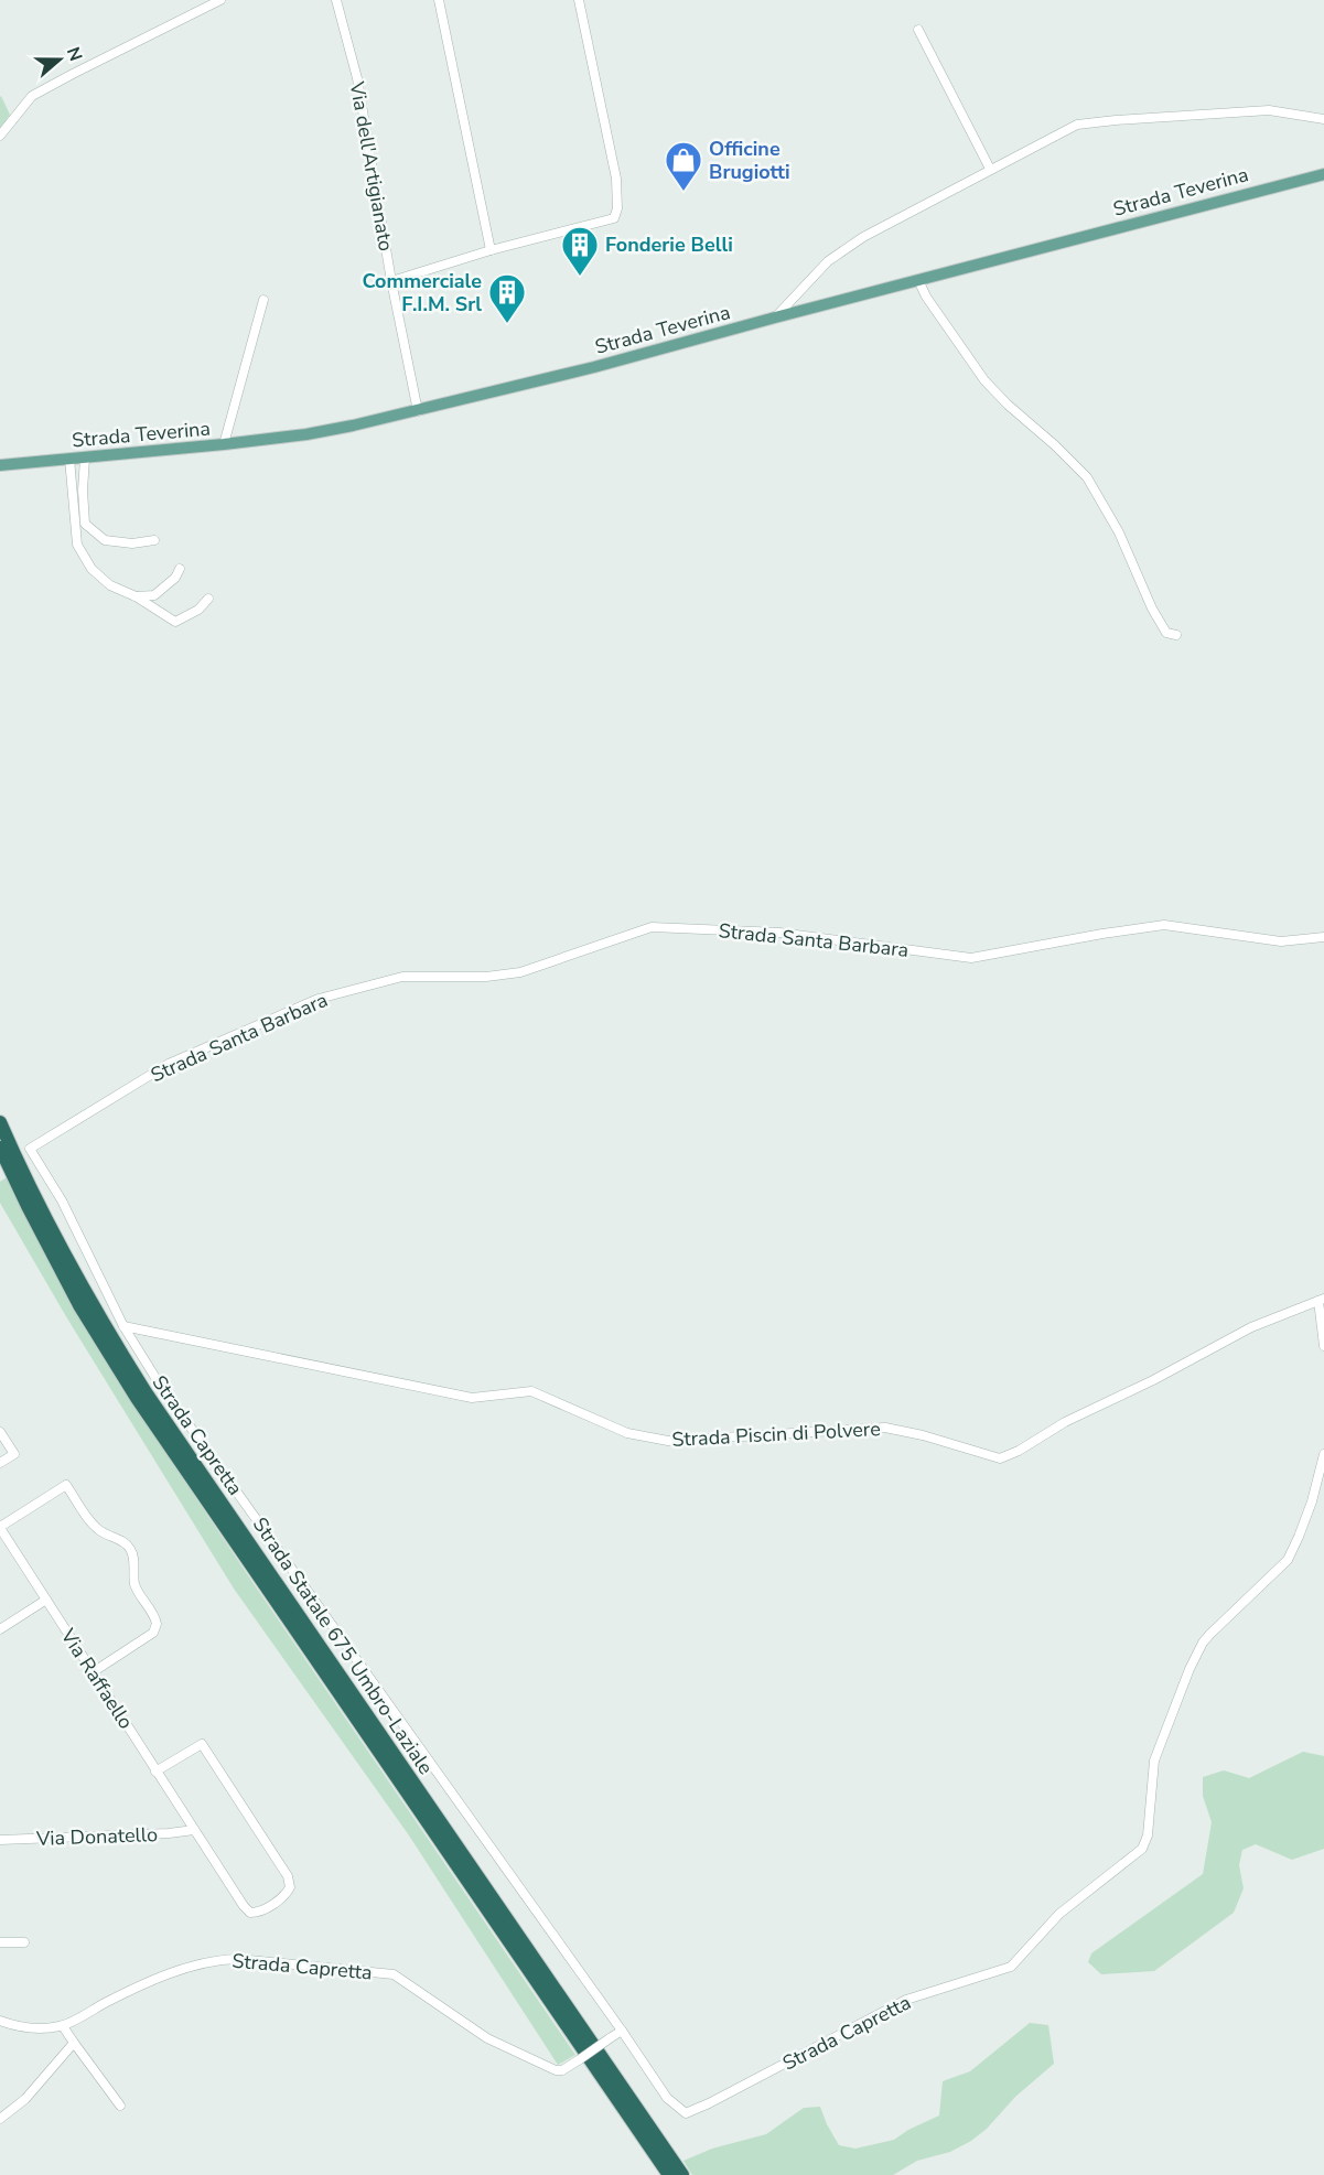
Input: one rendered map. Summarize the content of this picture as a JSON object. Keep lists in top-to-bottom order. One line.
{"streets":{"highway":["Strada Statale 675 Umbro-Laziale"],"main road":["Strada Teverina"],"street":["Via dell'Artigianato","Strada Santa Barbara","Strada Piscin di Polvere","Strada Capretta","Via Raffaello","Via Donatello"]},"crossings":[["Via dell'Artigianato","Strada Teverina"],["Strada Santa Barbara","Strada Capretta"],["Strada Piscin di Polvere","Strada Capretta"],["Via Raffaello","Via Donatello"]],"places":{"shop":["Officine Brugiotti"],"building":["Fonderie Belli","Commerciale F.I.M. Srl"]},"north":"right"}
